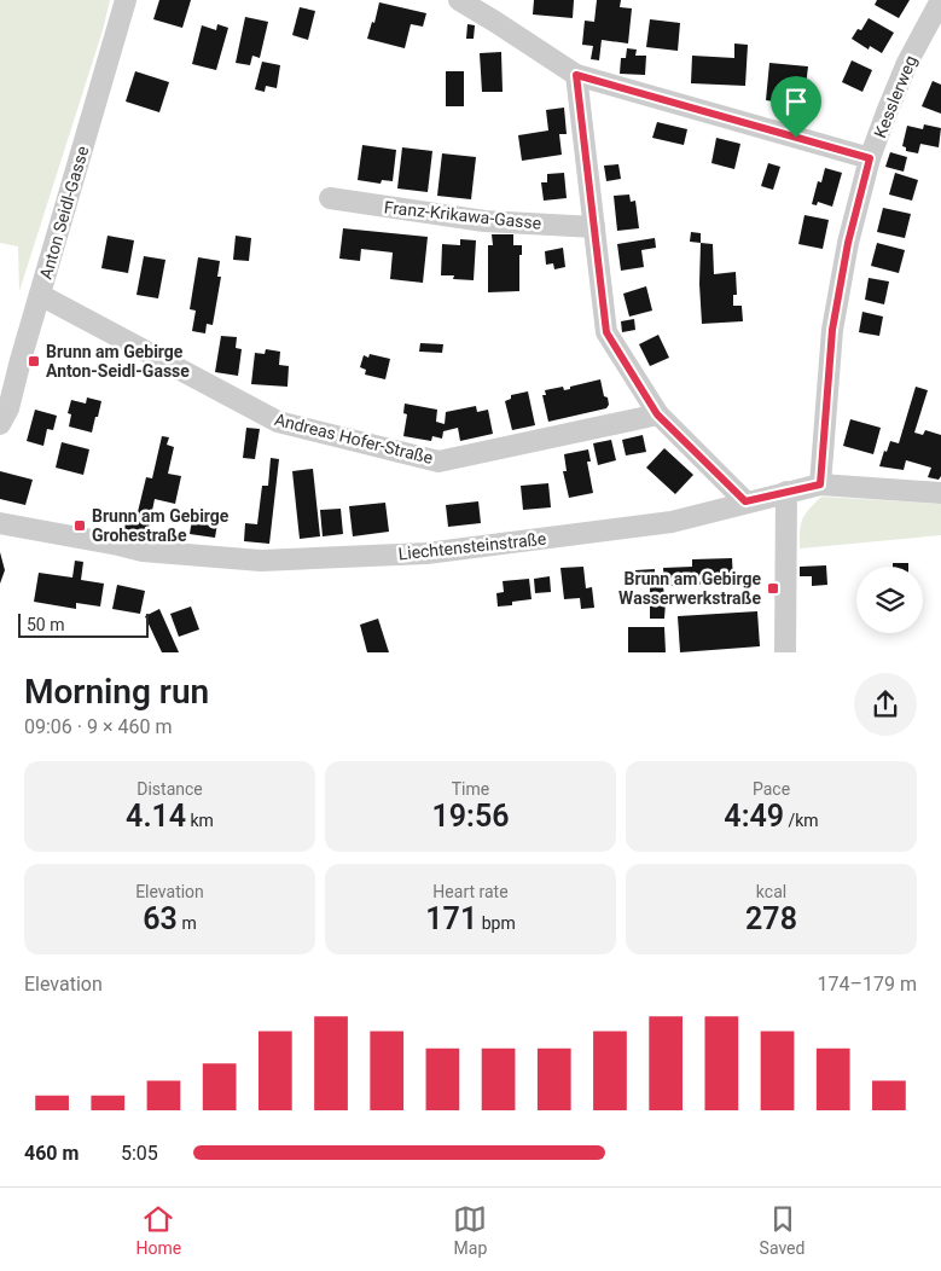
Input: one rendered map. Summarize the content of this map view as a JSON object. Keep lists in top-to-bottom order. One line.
{"streets":{"street":["Kesslerweg","Anton Seidl-Gasse","Franz-Krikawa-Gasse","Andreas Hofer-Straße","Liechtensteinstraße"]},"crossings":[["Kesslerweg","Liechtensteinstraße"],["Anton Seidl-Gasse","Andreas Hofer-Straße"]],"places":{"transit":["Brunn am Gebirge Anton-Seidl-Gasse","Brunn am Gebirge Grohestraße","Brunn am Gebirge Wasserwerkstraße"]},"scale_bar":"50 m","page":{"scale":"50 m","heading":["Morning run","09:06 · 9 × 460 m"],"stats":[["Distance","4.14 km"],["Time","19:56"],["Pace","4:49 /km"],["Elevation","63 m"],["Heart rate","171 bpm"],["kcal","278"]],"chart":["Elevation","174–179 m"],"list":[{"name":"460 m","note":"5:05"}],"tabs":["Home","Map","Saved"]}}
